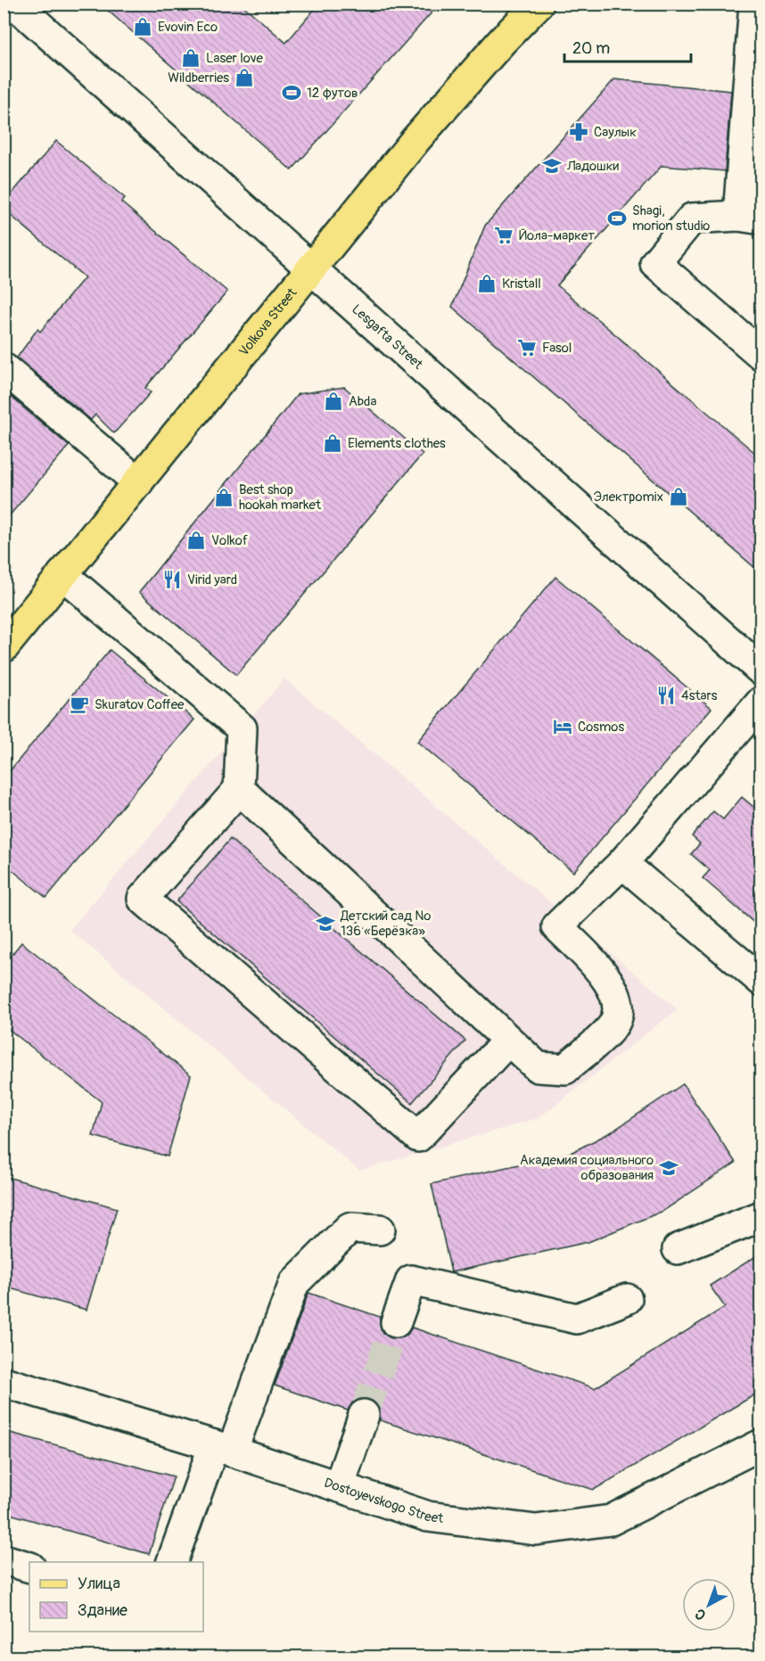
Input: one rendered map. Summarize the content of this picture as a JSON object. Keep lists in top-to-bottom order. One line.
{"streets":{"main road":["Volkova Street"],"street":["Lesgafta Street","Dostoyevskogo Street"]},"crossings":[["Volkova Street","Lesgafta Street"]],"places":{"shop":["Evovin Eco","Laser love","Wildberries","Kristall","Abda","Elements clothes","Электроmix","Best shop hookah market","Volkof"],"sports":["12 футов","Shagi, morion studio"],"pharmacy":["Саулык"],"school or university":["Ладошки","Детский сад № 136 «Берёзка»","Академия социального образования"],"supermarket":["Йола-маркет","Fasol"],"restaurant":["Virid yard","4stars"],"cafe":["Skuratov Coffee"],"hotel":["Cosmos"]},"legend":["Улица","Здание"],"scale_bar":"20 m","north":"bottom left"}
